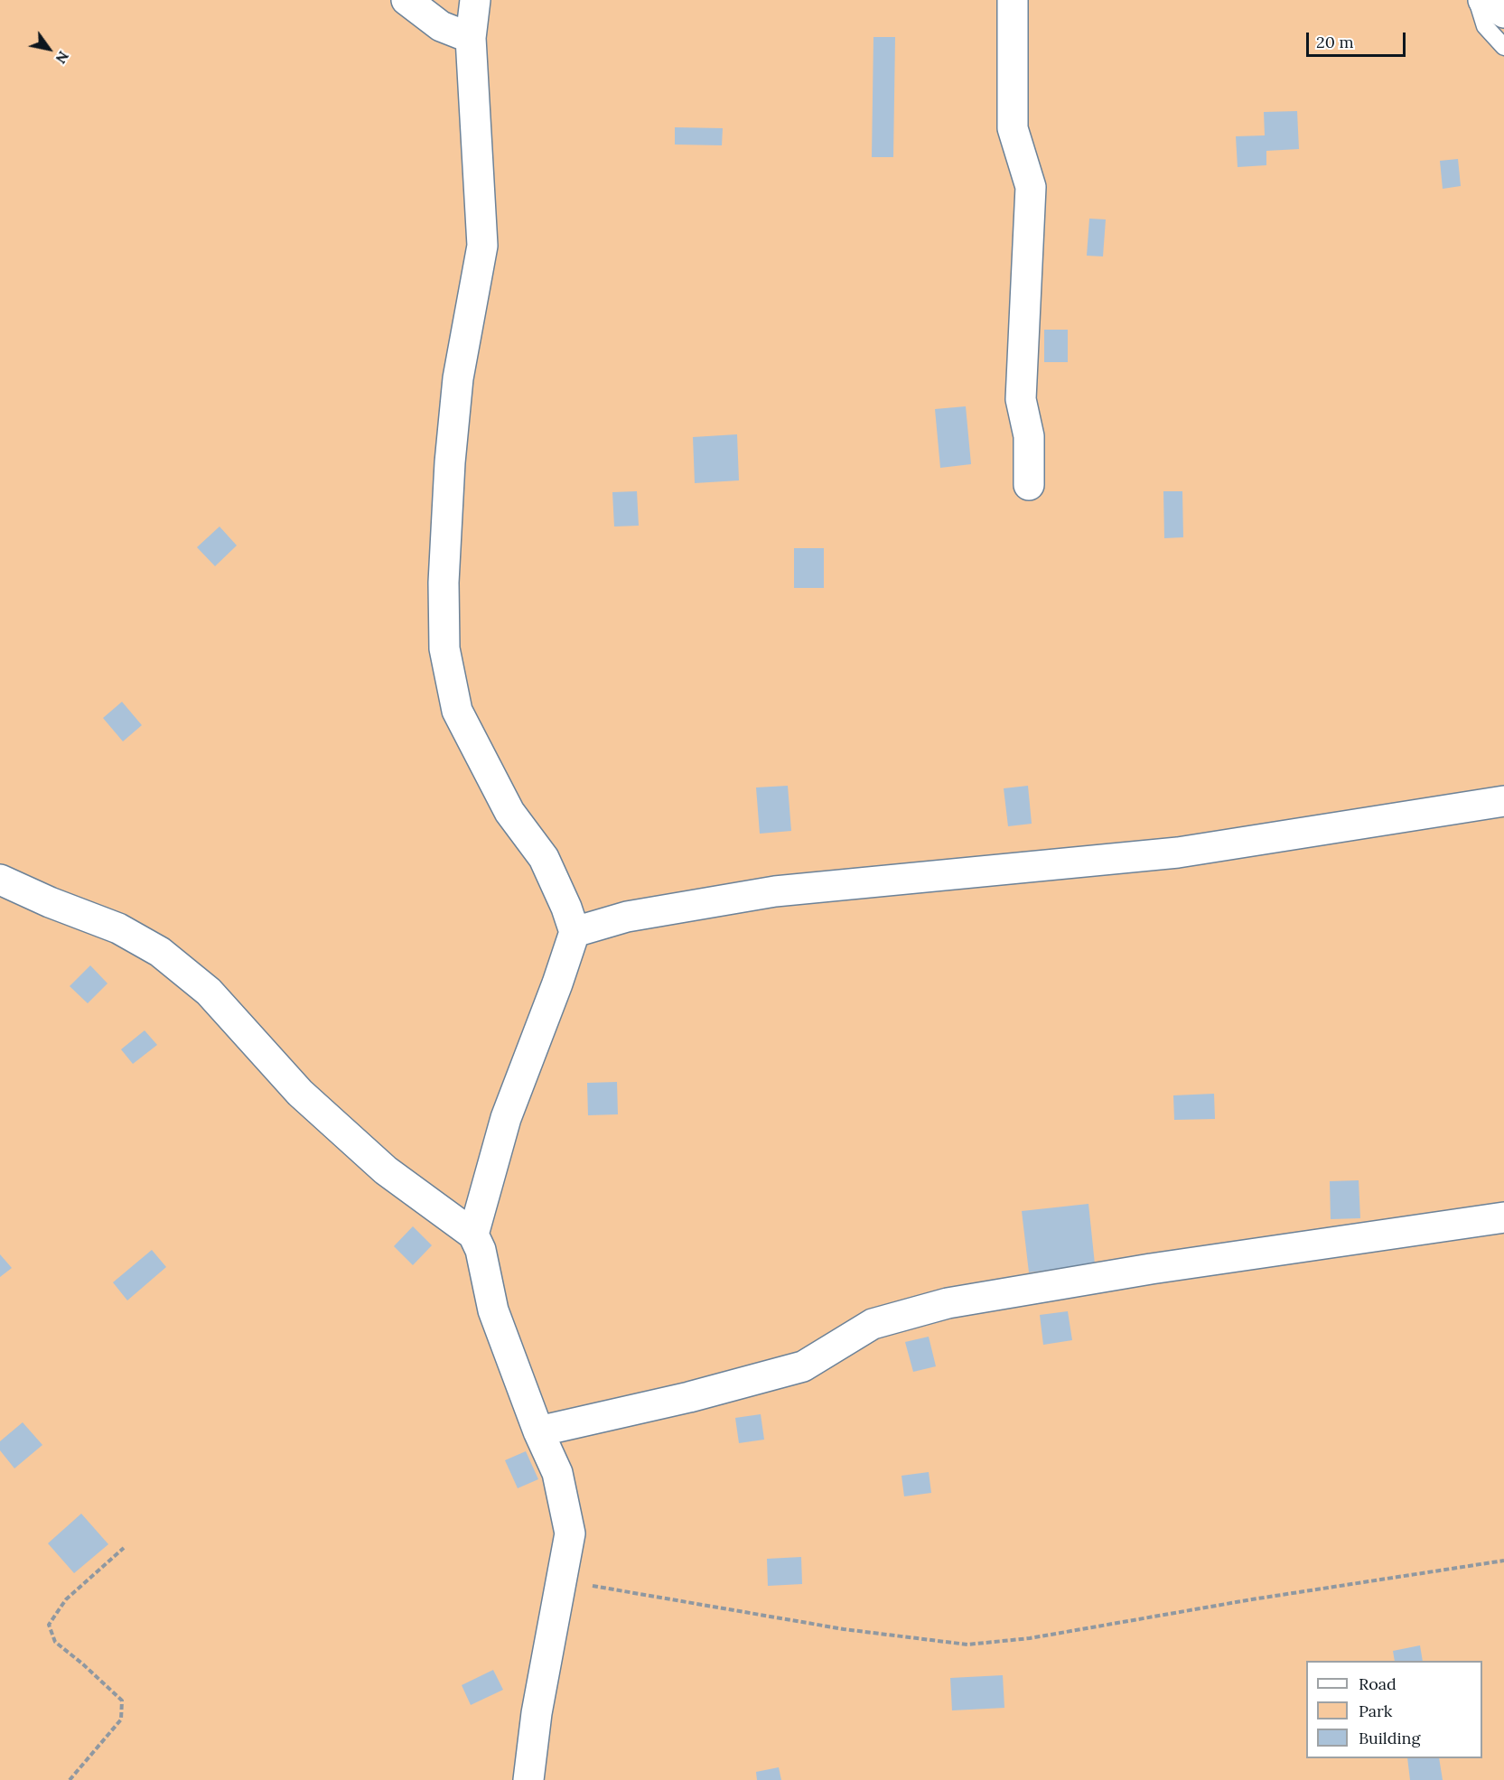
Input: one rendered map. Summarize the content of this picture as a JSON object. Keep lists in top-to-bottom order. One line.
{"legend":["Road","Park","Building"],"scale_bar":"20 m","north":"bottom right"}
